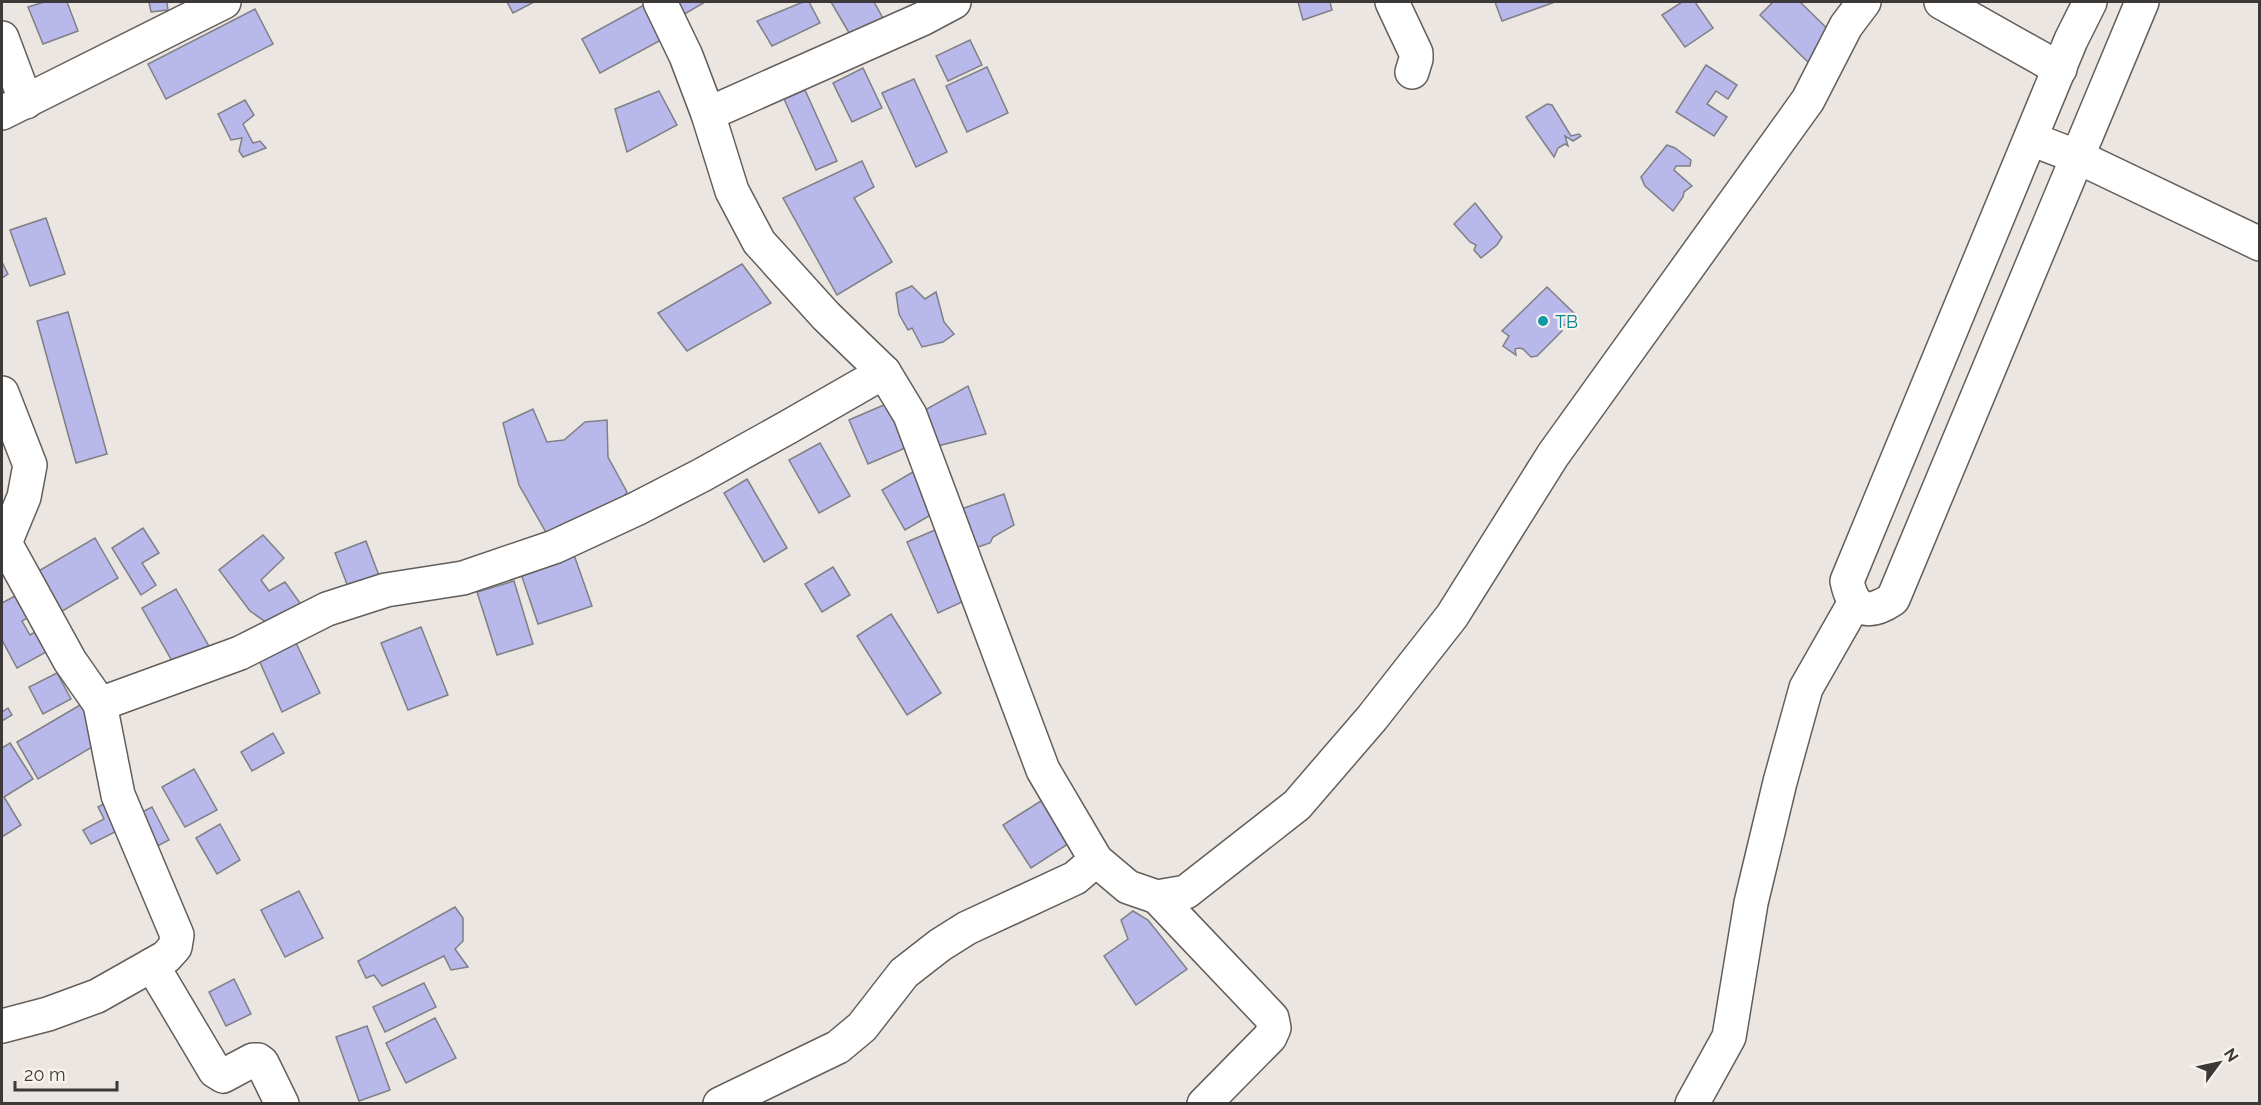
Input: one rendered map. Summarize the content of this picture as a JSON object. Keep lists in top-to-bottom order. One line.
{"places":["TB"],"scale_bar":"20 m","north":"top right"}
